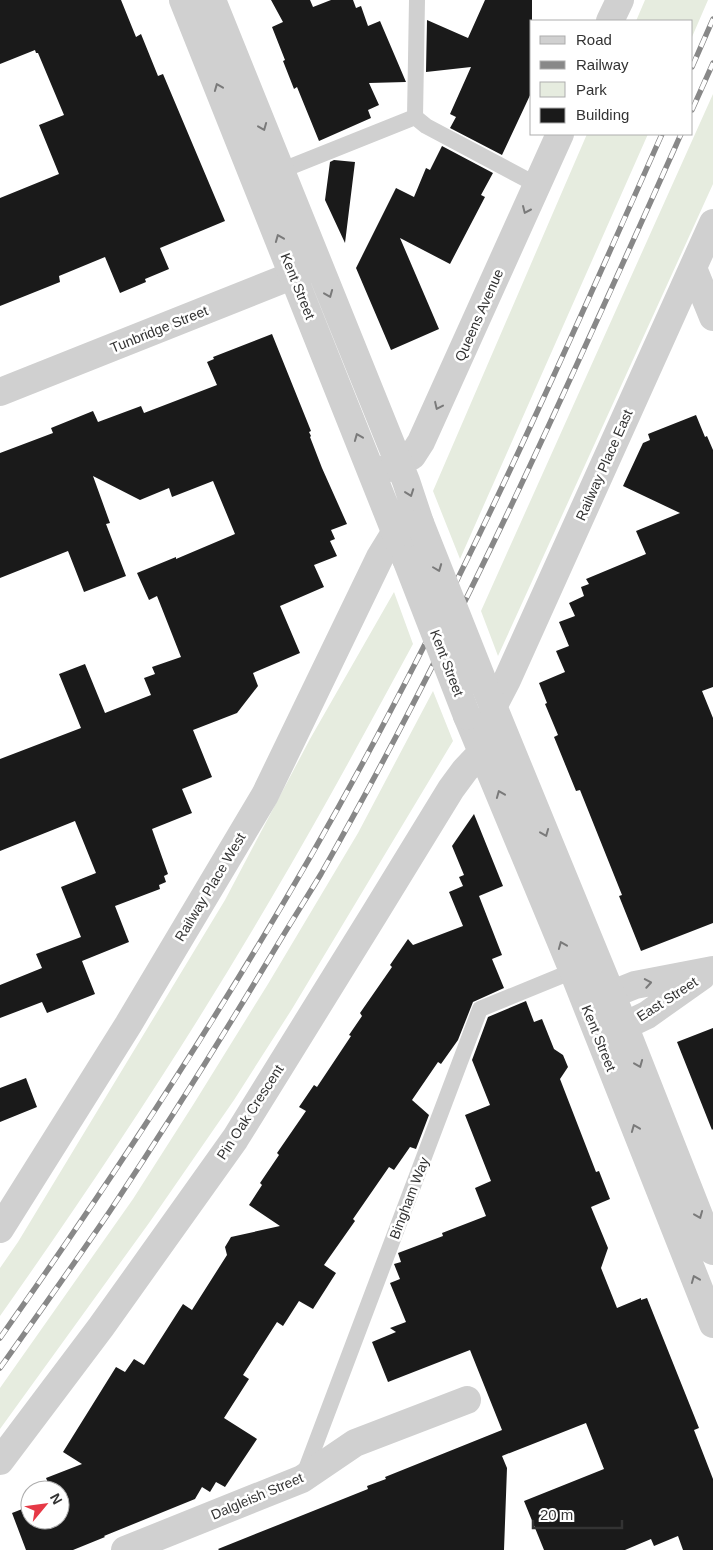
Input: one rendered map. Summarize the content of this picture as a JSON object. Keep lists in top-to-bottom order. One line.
{"streets":{"street":["Kent Street","Queens Avenue","Tunbridge Street","Railway Place East","Railway Place West","East Street","Pin Oak Crescent","Dalgleish Street"],"lane":["Bingham Way"]},"crossings":[["Kent Street","Queens Avenue"],["Kent Street","Tunbridge Street"],["Kent Street","Railway Place East"],["Kent Street","Railway Place West"],["Kent Street","East Street"],["Kent Street","Pin Oak Crescent"],["Kent Street","Bingham Way"],["Bingham Way","Dalgleish Street"]],"one_way":["Queens Avenue"],"legend":["Road","Railway","Park","Building"],"scale_bar":"20 m","north":"top right"}
